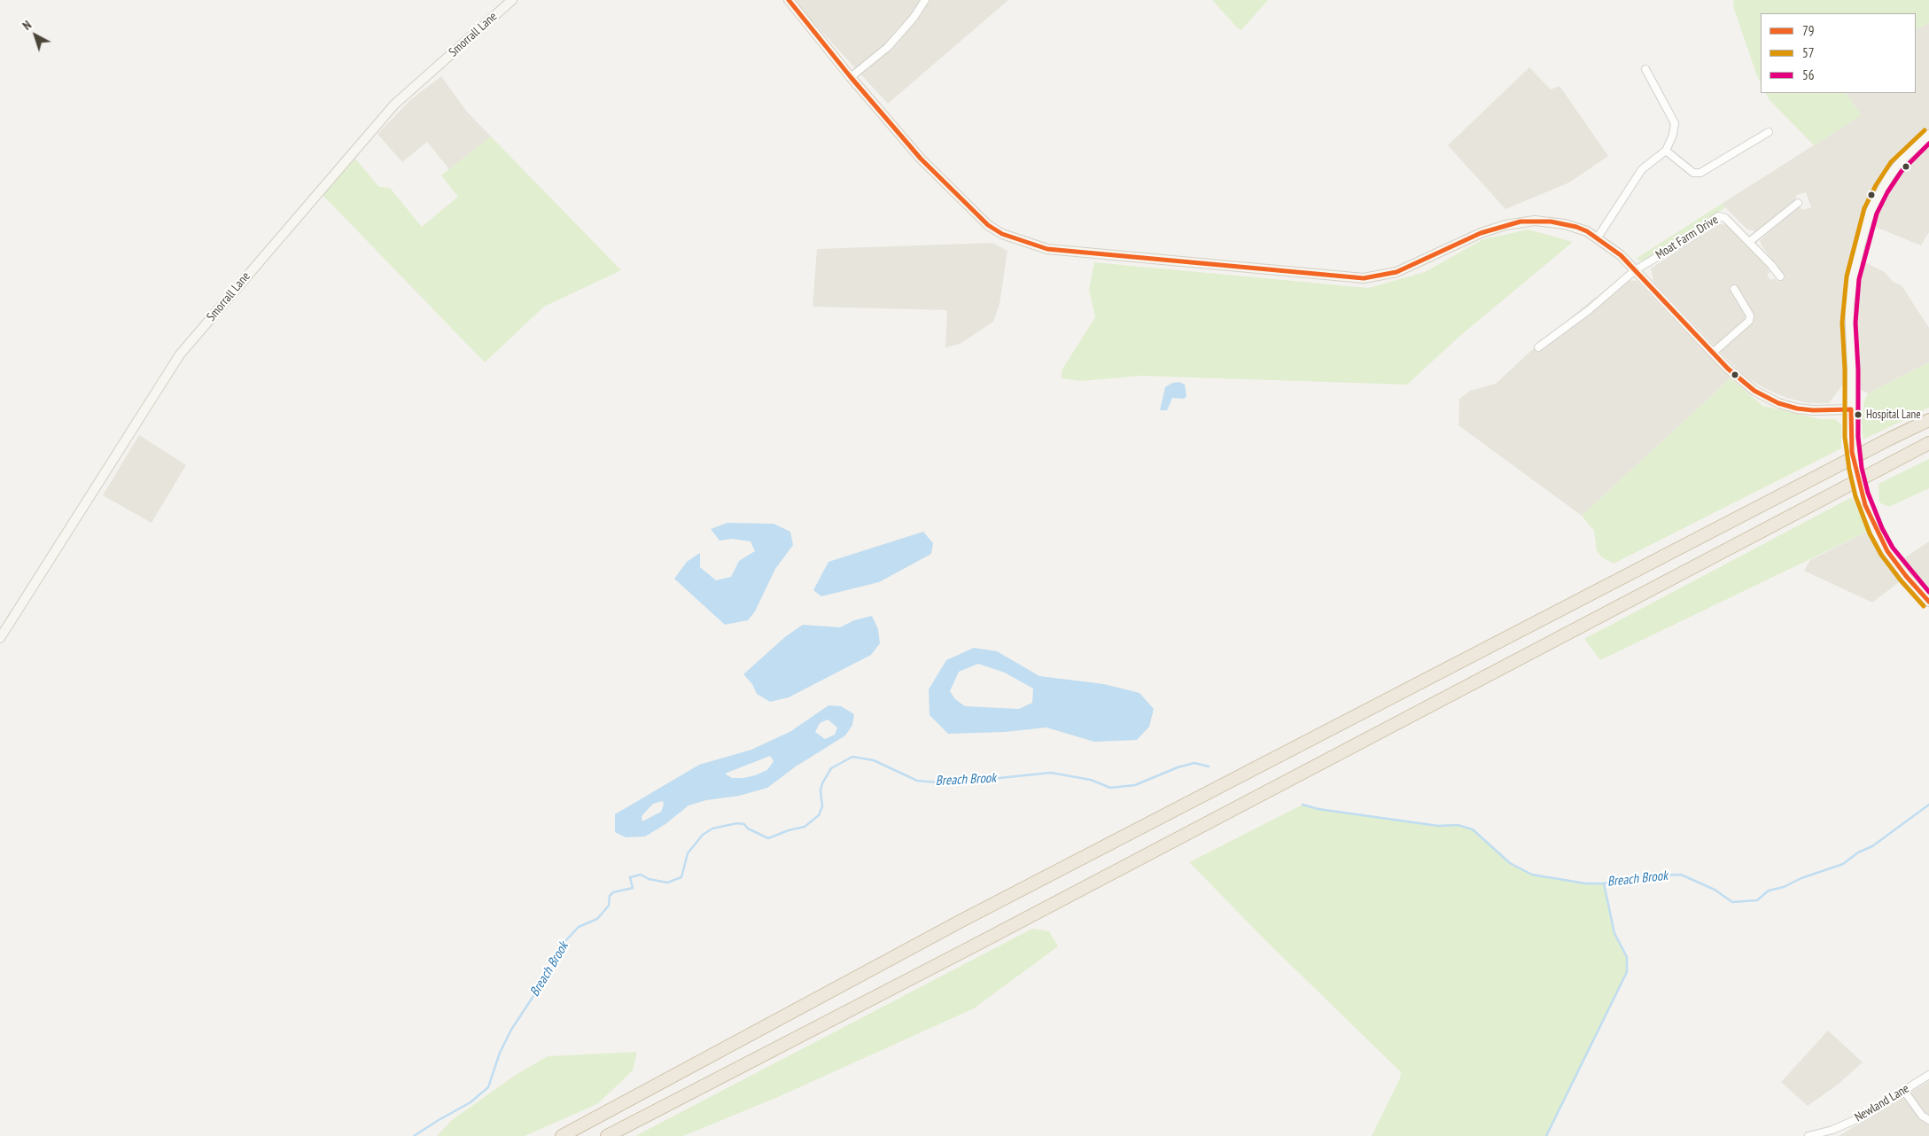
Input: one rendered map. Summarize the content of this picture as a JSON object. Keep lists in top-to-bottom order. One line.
{"streets":{"street":["Smorrall Lane","Moat Farm Drive","Newland Lane"]},"water":["Breach Brook"],"places":["Hospital Lane"],"lines":["transit line 79","transit line 57","transit line 56"],"legend":["79","57","56"],"north":"top left"}
